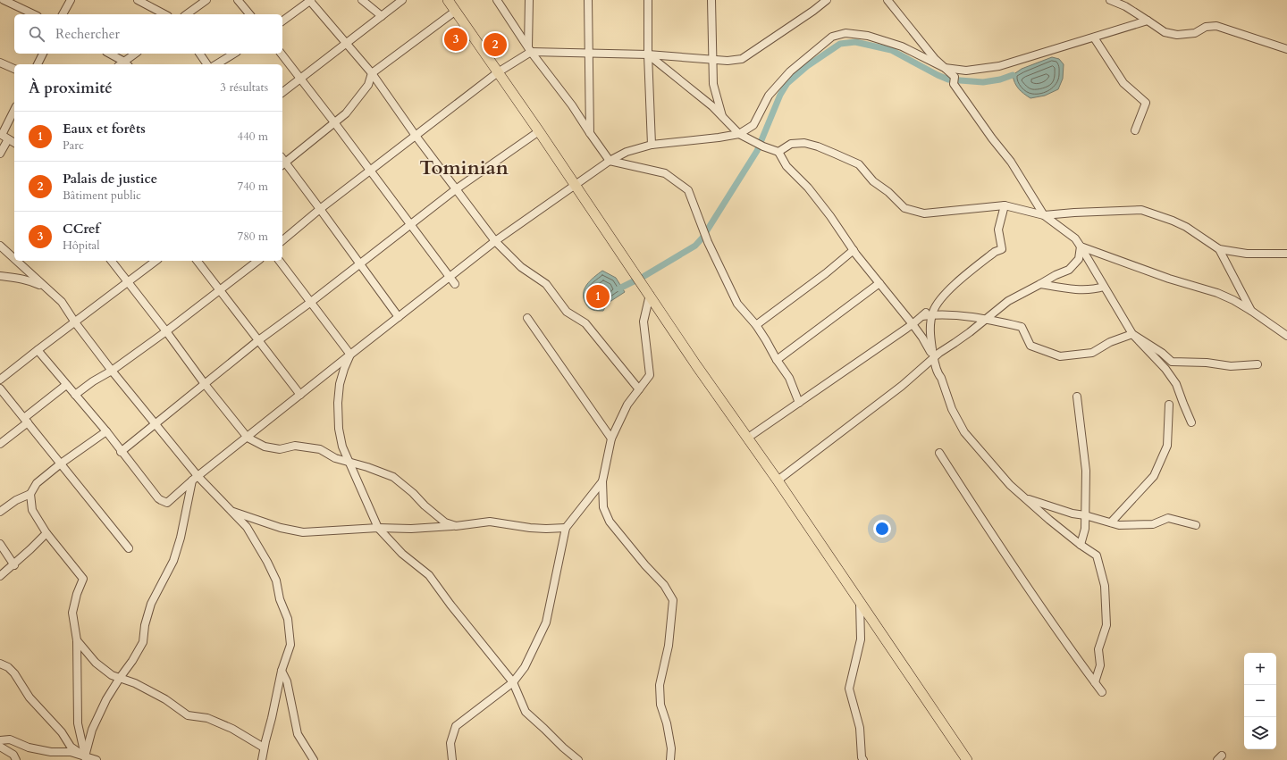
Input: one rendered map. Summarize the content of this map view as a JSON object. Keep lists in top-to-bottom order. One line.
{"districts":["Tominian"],"page":{"search":"Rechercher","pins":["3","2","1"],"heading":["À proximité","3 résultats"],"list":[{"mark":"1","name":"Eaux et forêts","note":"Parc","value":"440 m"},{"mark":"2","name":"Palais de justice","note":"Bâtiment public","value":"740 m"},{"mark":"3","name":"CCref","note":"Hôpital","value":"780 m"}],"map_buttons":["+","−"]}}
